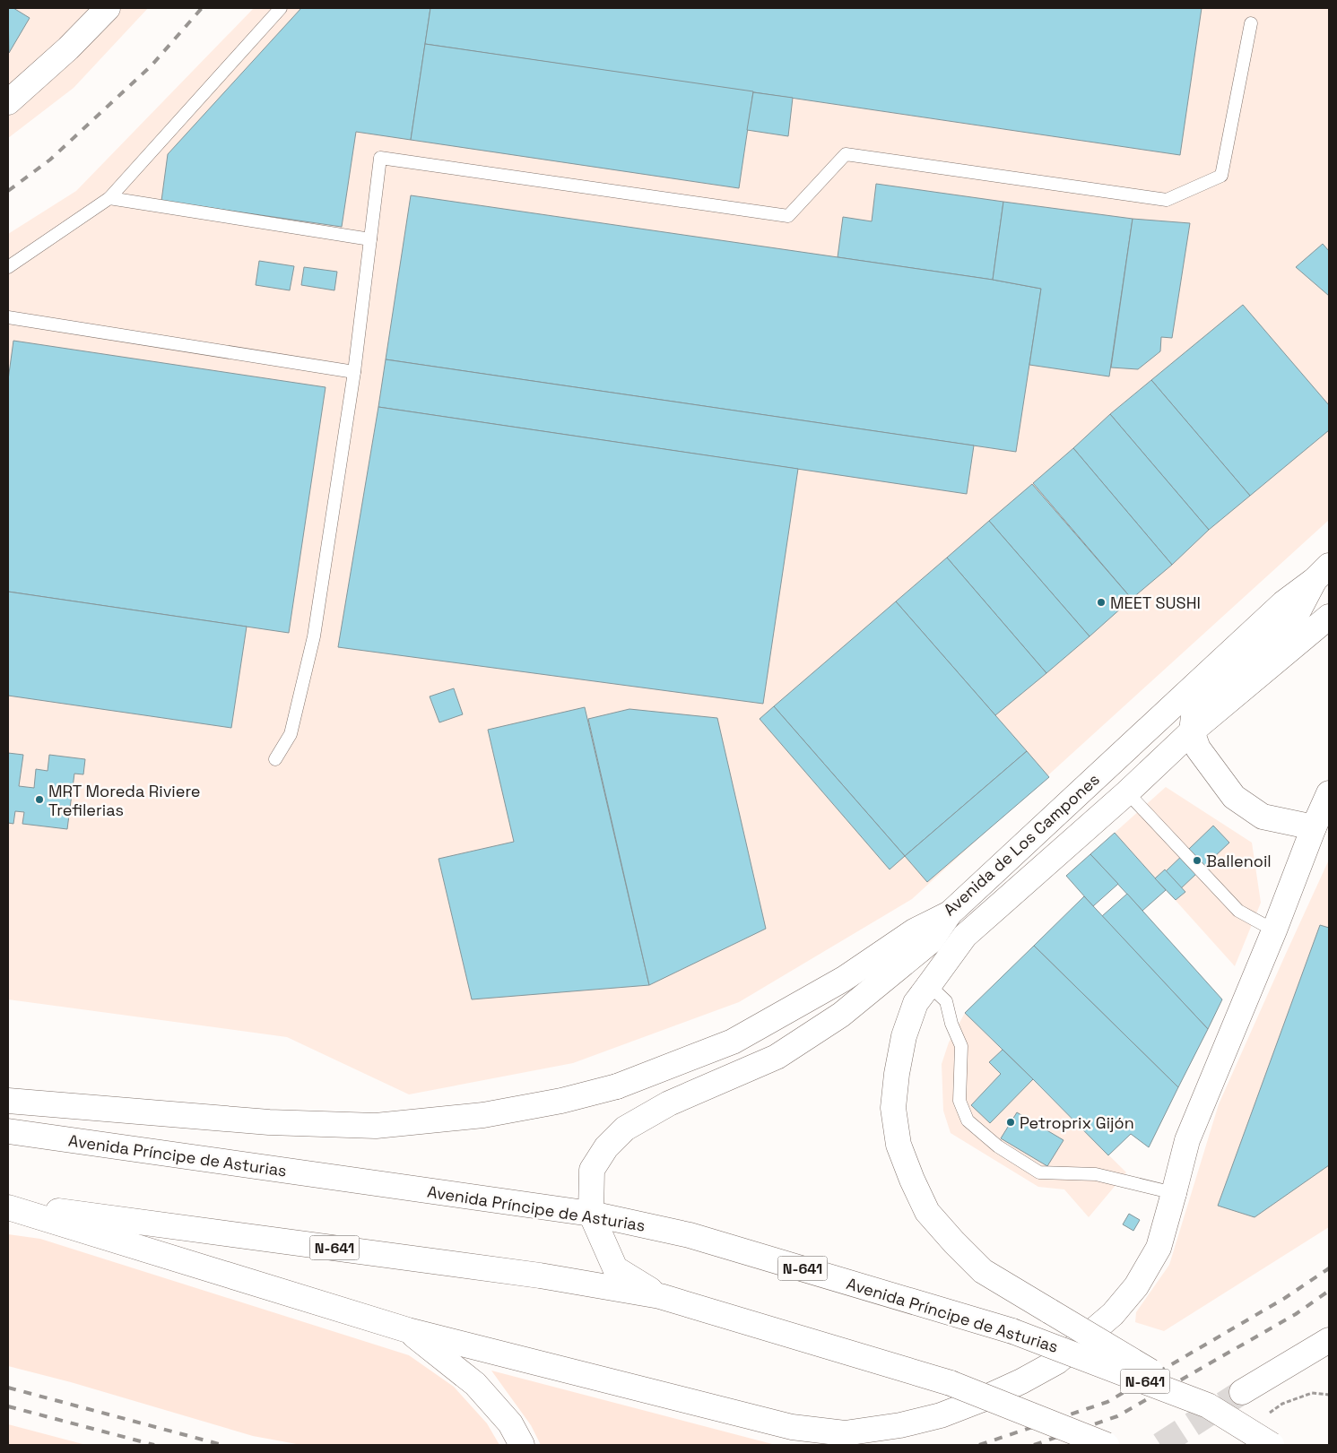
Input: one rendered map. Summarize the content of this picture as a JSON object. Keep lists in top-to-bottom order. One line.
{"streets":{"main road":["Avenida de Los Campones","Avenida Príncipe de Asturias","N-641"]},"crossings":[["Avenida de Los Campones","Avenida Príncipe de Asturias"]],"places":["MEET SUSHI","MRT Moreda Riviere Trefilerias","Ballenoil","Petroprix Gijón"]}
